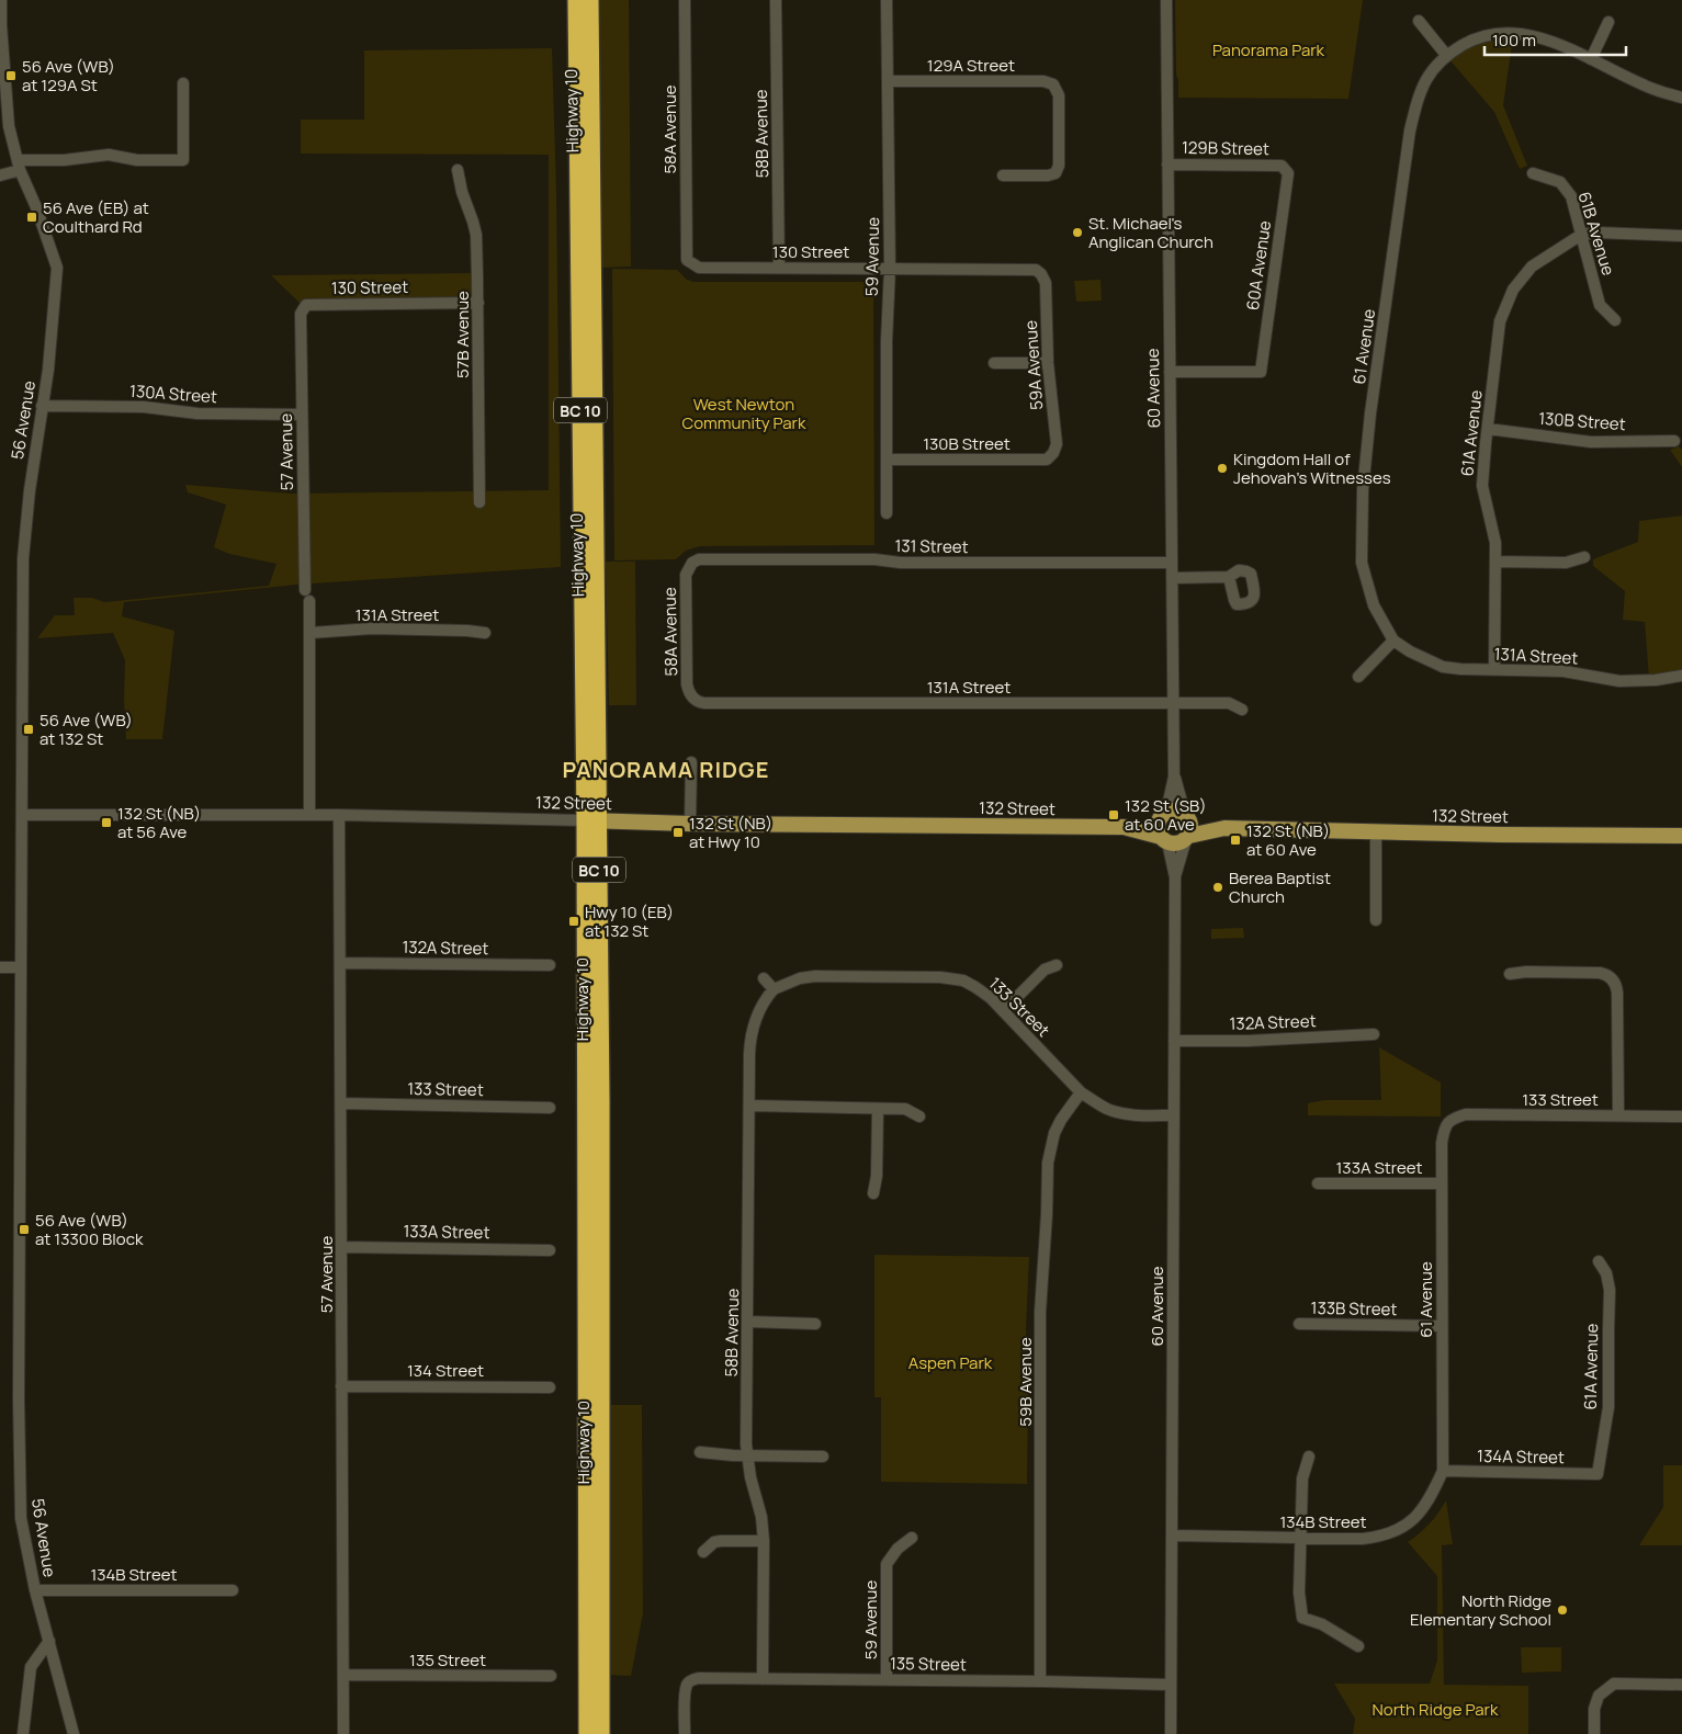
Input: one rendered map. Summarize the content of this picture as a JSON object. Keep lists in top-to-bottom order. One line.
{"streets":{"highway":["Highway 10","BC 10"],"main road":["132 Street"],"street":["129A Street","58A Avenue","58B Avenue","129B Street","61B Avenue","130 Street","59 Avenue","60A Avenue","57B Avenue","61 Avenue","59A Avenue","60 Avenue","130A Street","56 Avenue","130B Street","61A Avenue","57 Avenue","131 Street","131A Street","132A Street","133 Street","133A Street","133B Street","134 Street","59B Avenue","134A Street","134B Street","135 Street"]},"crossings":[["129A Street","59 Avenue"],["Highway 10","132 Street"],["58A Avenue","130 Street"],["58A Avenue","131 Street"],["58A Avenue","131A Street"],["58B Avenue","130 Street"],["58B Avenue","133 Street"],["58B Avenue","135 Street"],["129B Street","60A Avenue"],["129B Street","60 Avenue"],["61B Avenue","61A Avenue"],["130 Street","59 Avenue"],["130 Street","57B Avenue"],["130 Street","59A Avenue"],["130 Street","57 Avenue"],["59 Avenue","130B Street"],["59 Avenue","135 Street"],["60A Avenue","60 Avenue"],["61 Avenue","131A Street"],["61 Avenue","133 Street"],["61 Avenue","133A Street"],["61 Avenue","133B Street"],["61 Avenue","134A Street"],["61 Avenue","134B Street"],["59A Avenue","130B Street"],["60 Avenue","131 Street"],["60 Avenue","131A Street"],["60 Avenue","132 Street"],["60 Avenue","132A Street"],["60 Avenue","133 Street"],["60 Avenue","134B Street"],["60 Avenue","135 Street"],["130A Street","56 Avenue"],["130A Street","57 Avenue"],["56 Avenue","132 Street"],["56 Avenue","134B Street"],["130B Street","61A Avenue"],["61A Avenue","131A Street"],["61A Avenue","134A Street"],["57 Avenue","131A Street"],["57 Avenue","132 Street"],["57 Avenue","132A Street"],["57 Avenue","133 Street"],["57 Avenue","133A Street"],["57 Avenue","134 Street"],["57 Avenue","135 Street"],["133 Street","59B Avenue"],["59B Avenue","135 Street"],["134A Street","134B Street"]],"districts":["PANORAMA RIDGE"],"parks":["Panorama Park","West Newton Community Park","Aspen Park","North Ridge Park"],"places":{"transit":["56 Ave (WB) at 129A St","56 Ave (EB) at Coulthard Rd","56 Ave (WB) at 132 St","132 St (SB) at 60 Ave","132 St (NB) at 56 Ave","132 St (NB) at Hwy 10","132 St (NB) at 60 Ave","Hwy 10 (EB) at 132 St","56 Ave (WB) at 13300 Block"],"other":["St. Michael's Anglican Church","Kingdom Hall of Jehovah's Witnesses","Berea Baptist Church","North Ridge Elementary School"]},"scale_bar":"100 m"}
